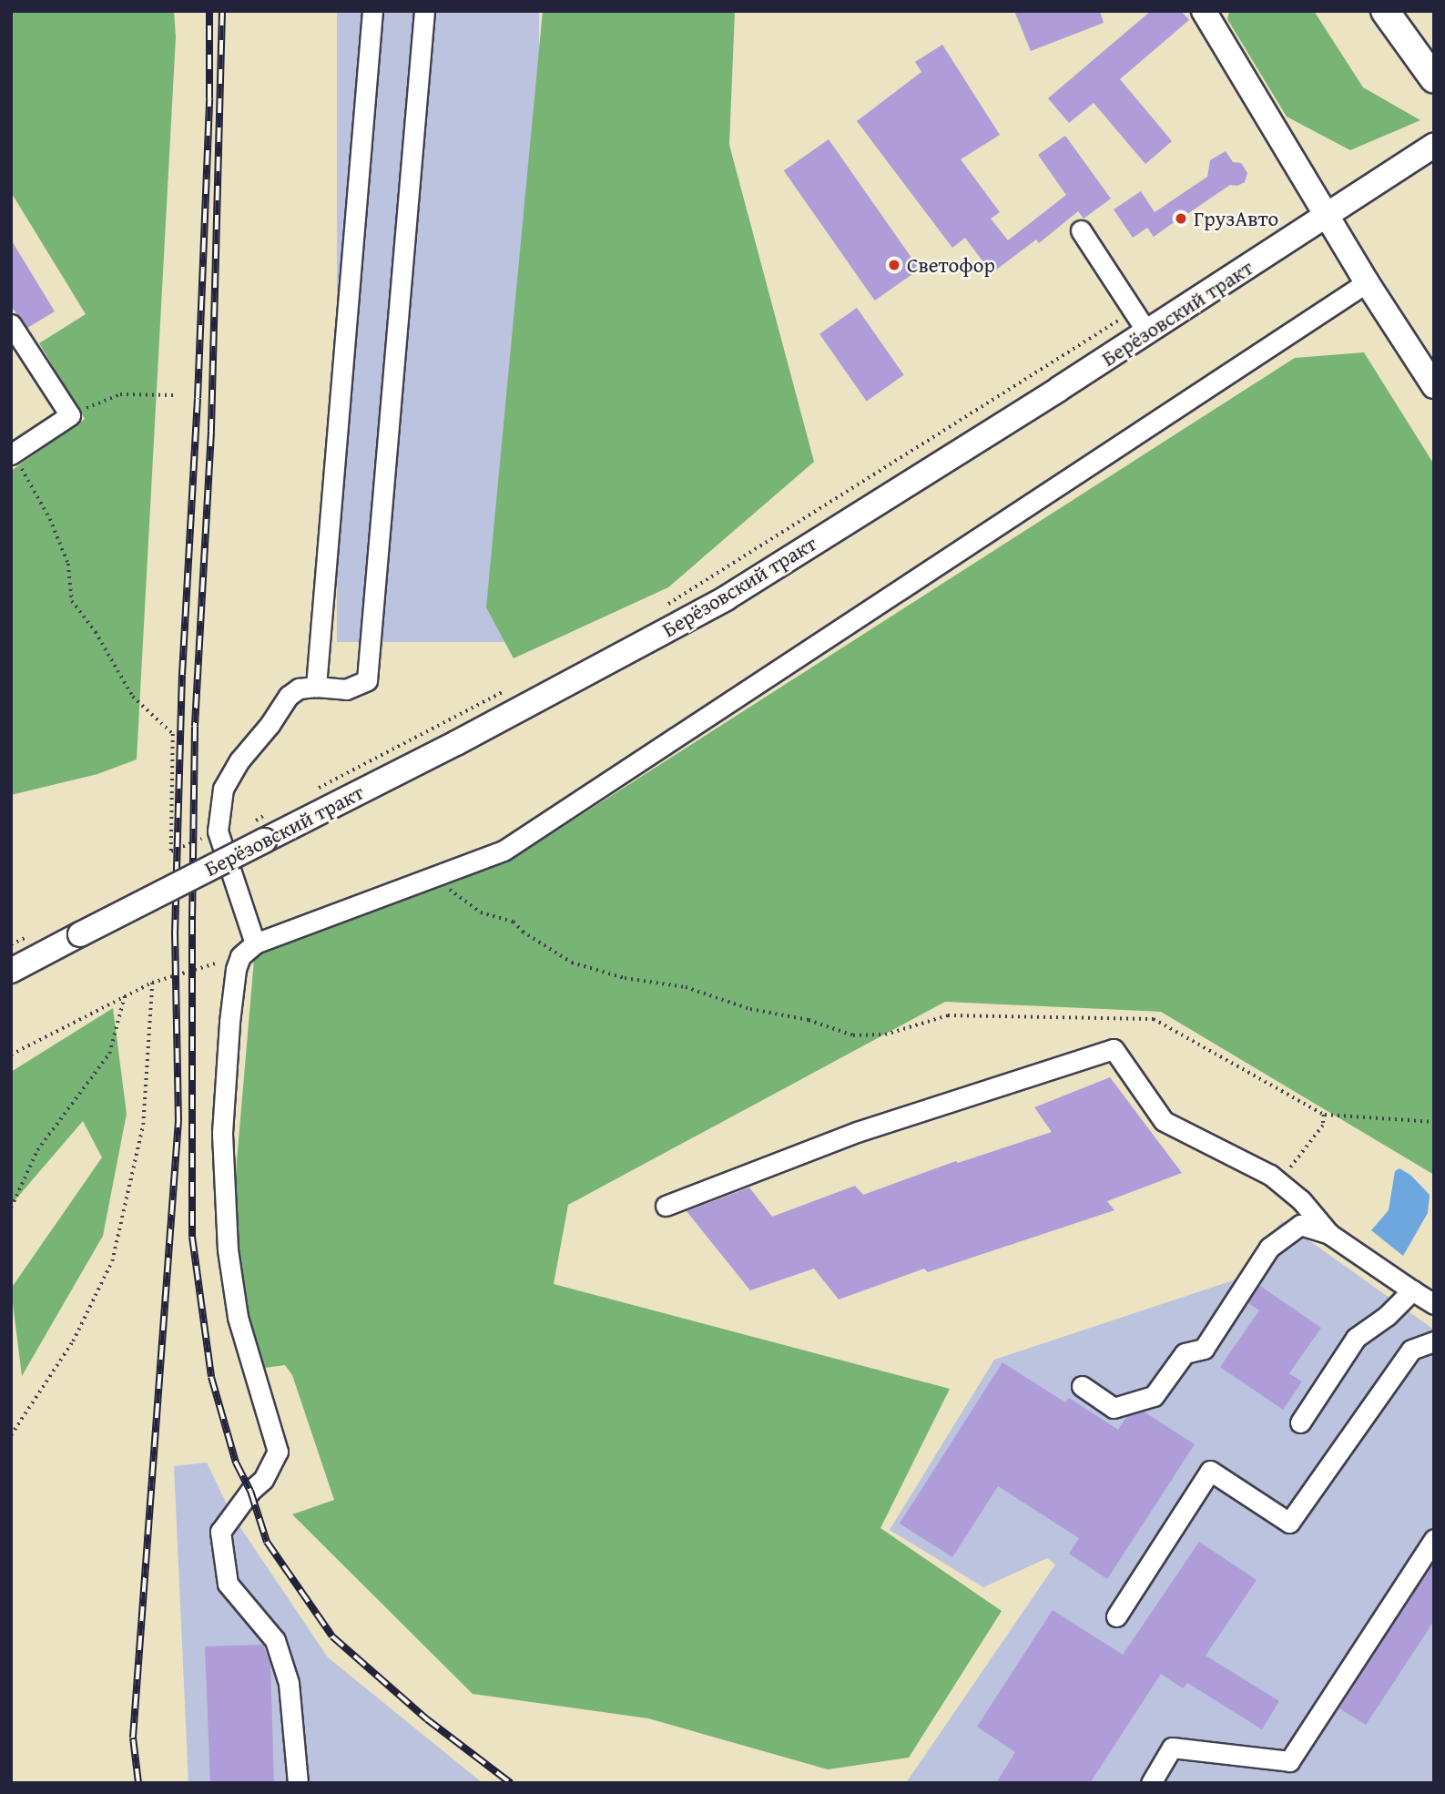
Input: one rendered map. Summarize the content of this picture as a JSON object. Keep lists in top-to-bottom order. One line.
{"streets":{"main road":["Берёзовский тракт"]},"places":["ГрузАвто","Светофор"]}
